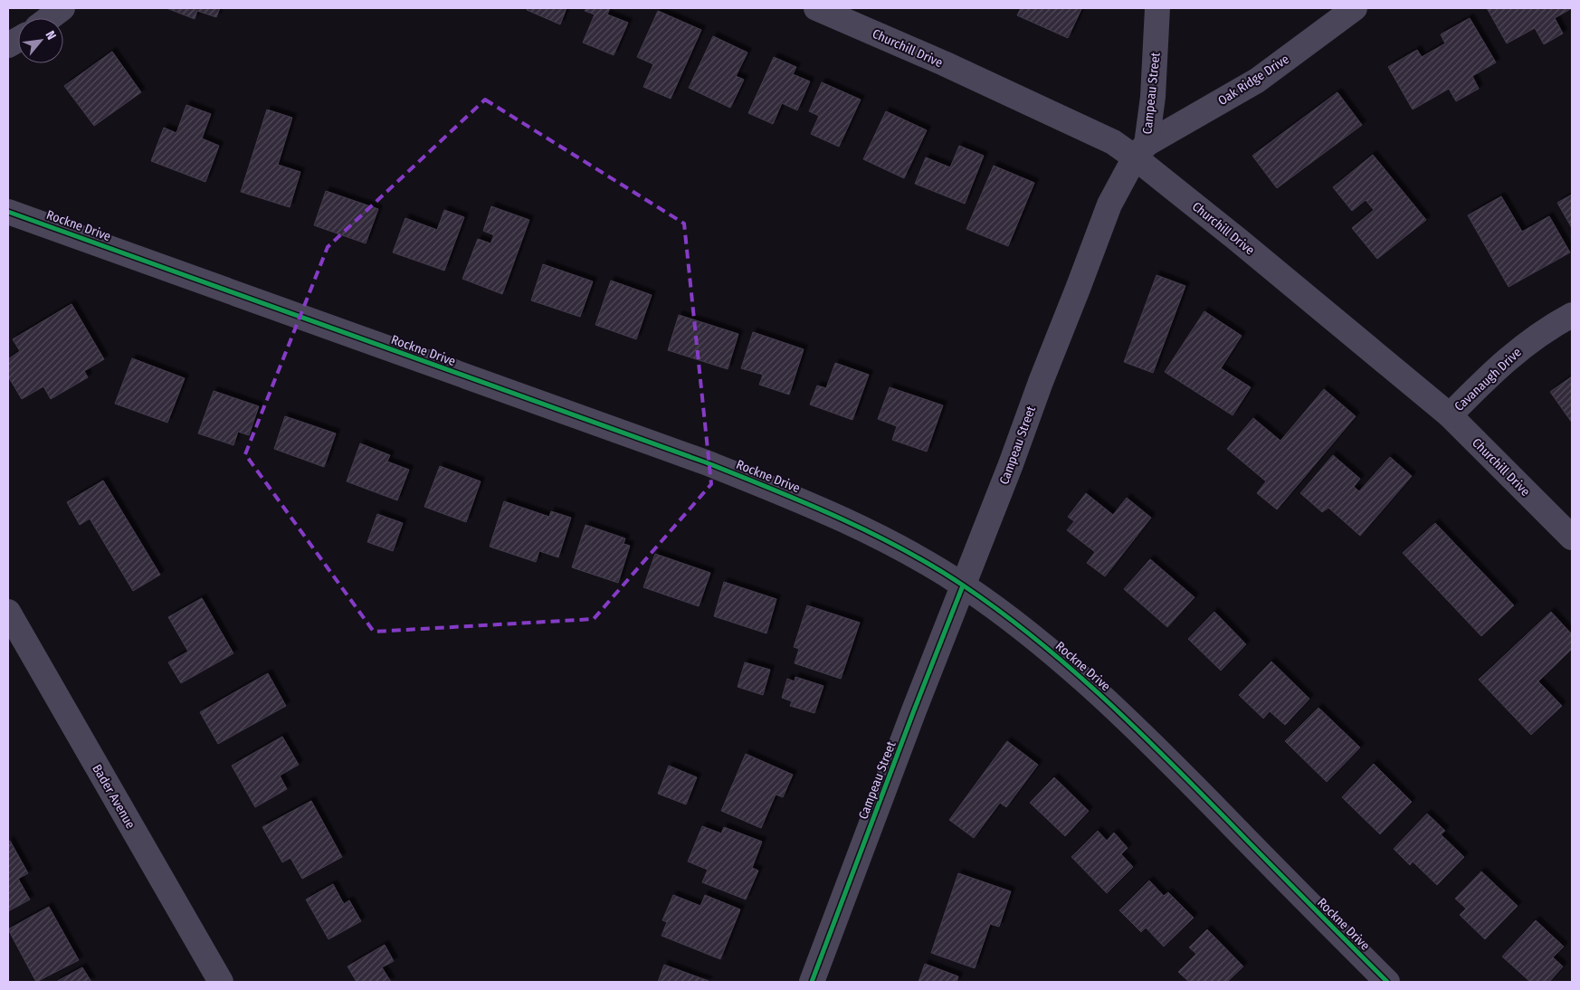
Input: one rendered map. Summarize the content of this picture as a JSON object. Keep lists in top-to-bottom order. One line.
{"streets":{"street":["Churchill Drive","Oak Ridge Drive","Campeau Street","Rockne Drive","Cavanaugh Drive","Bader Avenue"]},"crossings":[["Churchill Drive","Oak Ridge Drive"],["Churchill Drive","Campeau Street"],["Churchill Drive","Cavanaugh Drive"],["Oak Ridge Drive","Campeau Street"],["Campeau Street","Rockne Drive"]],"north":"top right"}
